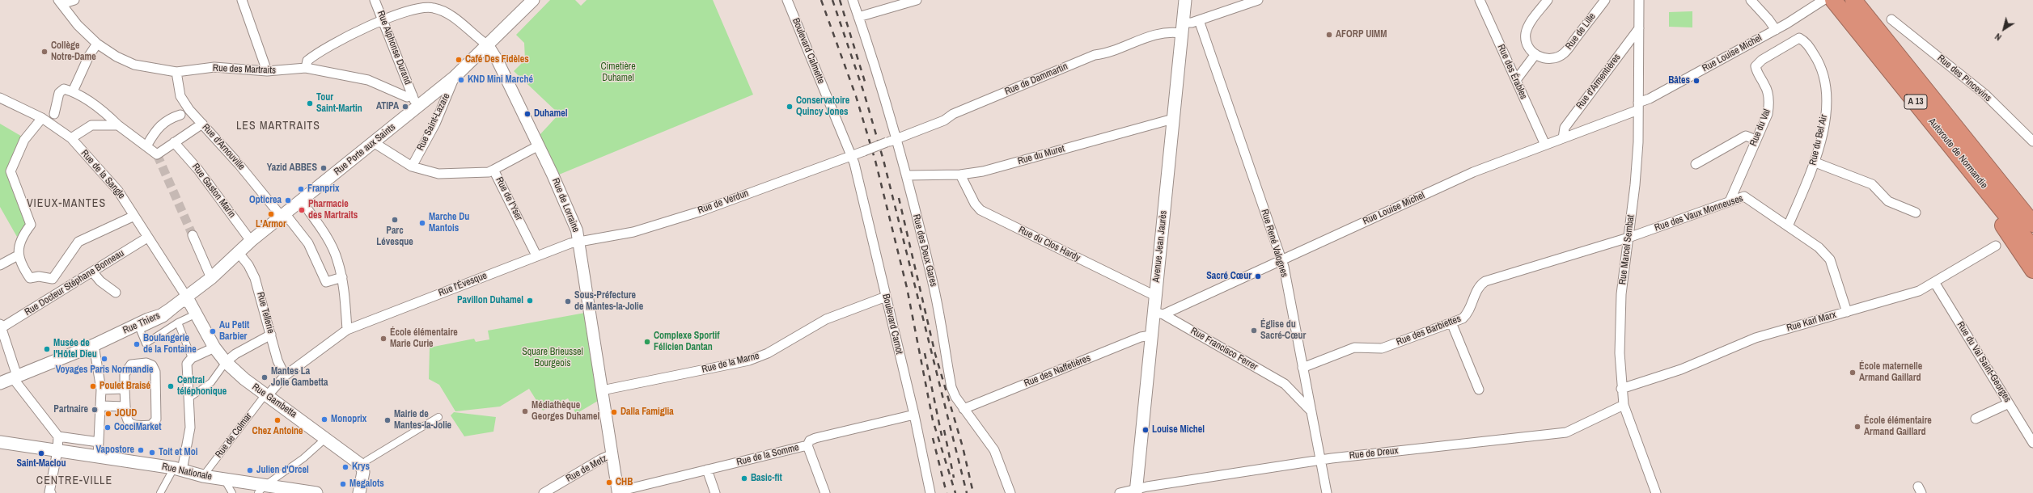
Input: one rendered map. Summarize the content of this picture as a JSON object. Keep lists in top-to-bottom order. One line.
{"streets":{"highway":["A 13","Autoroute de Normandie"],"main road":["Rue Porte aux Saints","Avenue Jean Jaurès","Rue Thiers","Rue Gambetta","Rue Nationale"],"street":["Rue de Lille","Rue Alphonse Durand","Boulevard Calmette","Rue Louise Michel","Rue des Martraits","Rue des Érables","Rue des Pincevins","Rue de Dammartin","Rue d'Armentières","Rue Saint-Lazare","Rue du Val","Rue du Bel Air","Rue d'Arnouville","Rue du Muret","Rue de la Sangle","Rue Gaston Marin","Rue de l'Yser","Rue de Verdun","Rue de Lorraine","Rue des Vaux Monneuses","Rue René Valognes","Rue du Clos Hardy","Rue Marcel Sembat","Rue des Deux Gares","Rue Docteur Stéphane Bonneau","Rue l'Évesque","Rue Tellerie","Rue Karl Marx","Boulevard Carnot","Rue des Barbiettes","Rue Francisco Ferrer","Rue du Val Saint-Georges","Rue de la Marne","Rue des Naffetières","Rue de Colmar","Rue de Dreux","Rue de la Somme","Rue de Metz"]},"crossings":[["Rue Alphonse Durand","Rue des Martraits"],["Rue Alphonse Durand","Rue Porte aux Saints"],["Boulevard Calmette","Rue de Verdun"],["Boulevard Calmette","Boulevard Carnot"],["Rue Louise Michel","Rue des Érables"],["Rue Louise Michel","Rue d'Armentières"],["Rue Louise Michel","Rue René Valognes"],["Rue Louise Michel","Avenue Jean Jaurès"],["Rue Louise Michel","Rue Marcel Sembat"],["Rue Louise Michel","Rue Francisco Ferrer"],["Rue des Martraits","Rue d'Arnouville"],["Rue des Martraits","Rue Porte aux Saints"],["Rue de Dammartin","Rue de Verdun"],["Rue de Dammartin","Rue René Valognes"],["Rue de Dammartin","Avenue Jean Jaurès"],["Rue de Dammartin","Rue des Deux Gares"],["Rue d'Armentières","Rue Marcel Sembat"],["Rue Saint-Lazare","Rue Porte aux Saints"],["Rue Saint-Lazare","Rue de l'Yser"],["Rue du Val","Rue du Bel Air"],["Rue du Val","Rue des Vaux Monneuses"],["Rue du Bel Air","Rue des Vaux Monneuses"],["Rue d'Arnouville","Rue Porte aux Saints"],["Rue Porte aux Saints","Rue Gaston Marin"],["Rue Porte aux Saints","Rue de l'Yser"],["Rue Porte aux Saints","Rue de Lorraine"],["Rue Porte aux Saints","Rue Tellerie"],["Rue Porte aux Saints","Rue Thiers"],["Rue du Muret","Rue du Clos Hardy"],["Rue du Muret","Avenue Jean Jaurès"],["Rue du Muret","Rue des Deux Gares"],["Rue de la Sangle","Rue Docteur Stéphane Bonneau"],["Rue de la Sangle","Rue Thiers"],["Rue de la Sangle","Rue Gambetta"],["Rue de l'Yser","Rue l'Évesque"],["Rue de Verdun","Rue de Lorraine"],["Rue de Verdun","Rue l'Évesque"],["Rue de Verdun","Boulevard Carnot"],["Rue de Lorraine","Rue l'Évesque"],["Rue de Lorraine","Rue de la Marne"],["Rue de Lorraine","Rue de la Somme"],["Rue de Lorraine","Rue de Metz"],["Rue des Vaux Monneuses","Rue Marcel Sembat"],["Rue des Vaux Monneuses","Rue Karl Marx"],["Rue des Vaux Monneuses","Rue des Barbiettes"],["Rue René Valognes","Rue des Barbiettes"],["Rue René Valognes","Rue Francisco Ferrer"],["Rue René Valognes","Rue de Dreux"],["Rue du Clos Hardy","Avenue Jean Jaurès"],["Avenue Jean Jaurès","Rue Francisco Ferrer"],["Avenue Jean Jaurès","Rue des Naffetières"],["Avenue Jean Jaurès","Rue de Dreux"],["Rue Marcel Sembat","Rue Karl Marx"],["Rue Marcel Sembat","Rue des Barbiettes"],["Rue Marcel Sembat","Rue de Dreux"],["Rue des Deux Gares","Rue des Naffetières"],["Rue l'Évesque","Rue Tellerie"],["Rue l'Évesque","Rue Gambetta"],["Rue l'Évesque","Rue de Colmar"],["Rue Karl Marx","Rue du Val Saint-Georges"],["Rue Thiers","Rue Gambetta"],["Boulevard Carnot","Rue de la Marne"],["Boulevard Carnot","Rue de la Somme"],["Rue Gambetta","Rue de Colmar"],["Rue de Colmar","Rue Nationale"]],"districts":["LES MARTRAITS","VIEUX-MANTES","CENTRE-VILLE"],"parks":["Cimetière Duhamel","Square Brieussel Bourgeois"],"places":["AFORP UIMM","Collège Notre-Dame","Café Des Fidèles","KND Mini Marché","Bâtes","Tour Saint-Martin","ATIPA","Conservatoire Quincy Jones","Duhamel","Yazid ABBES","Franprix","Opticrea","Pharmacie des Martraits","L'Armor","Parc Lévesque","Marche Du Mantois","Sacré Cœur","Pavillon Duhamel","Sous-Préfecture de Mantes-la-Jolie","Église du Sacré-Cœur","Au Petit Barbier","École élémentaire Marie Curie","Complexe Sportif Félicien Dantan","Boulangerie de la Fontaine","Musée de l'Hôtel Dieu","Voyages Paris Normandie","École maternelle Armand Gaillard","Mantes La Jolie Gambetta","Poulet Braisé","Central téléphonique","Partnaire","Médiathèque Georges Duhamel","Dalla Famiglia","JOUD","Monoprix","Chez Antoine","Mairie de Mantes-la-Jolie","École élémentaire Armand Gaillard","CocciMarket","Louise Michel","Vapostore","Toit et Moi","Saint-Maclou","Krys","Julien d'Orcel","Basic-fit","CHB","Megalots"],"north":"bottom left"}
